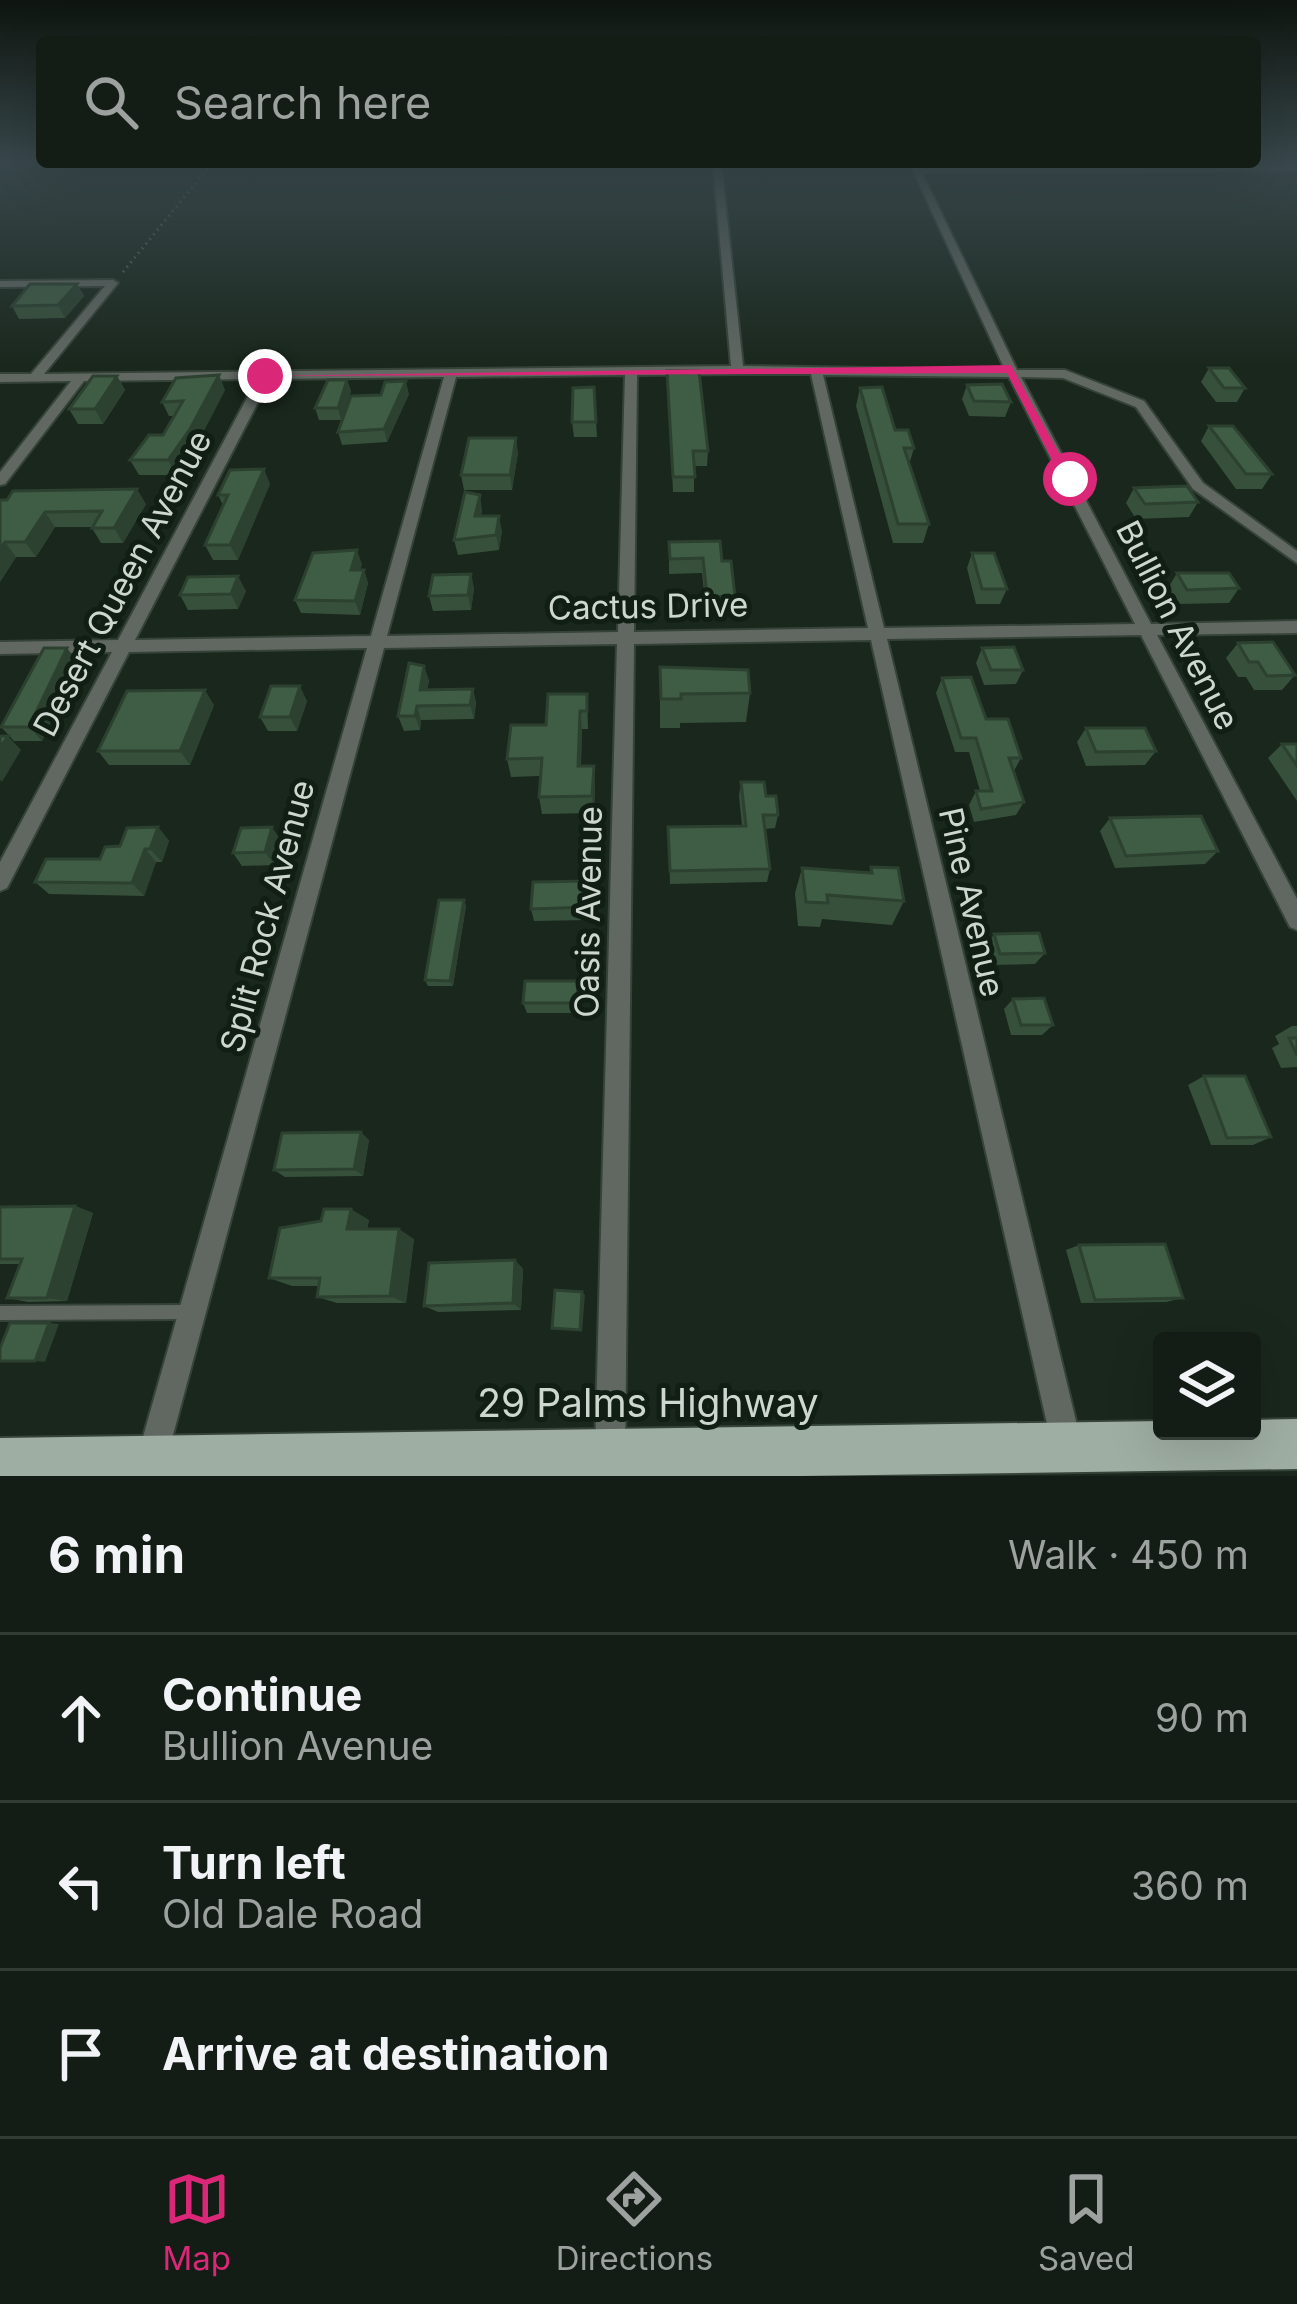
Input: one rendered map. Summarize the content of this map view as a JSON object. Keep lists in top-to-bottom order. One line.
{"streets":{"main road":["29 Palms Highway"],"street":["Desert Queen Avenue","Cactus Drive","Bullion Avenue","Pine Avenue","Oasis Avenue","Split Rock Avenue"]},"crossings":[["Desert Queen Avenue","Cactus Drive"],["Cactus Drive","Bullion Avenue"],["Cactus Drive","Pine Avenue"],["Cactus Drive","Oasis Avenue"],["Cactus Drive","Split Rock Avenue"],["Pine Avenue","29 Palms Highway"],["Oasis Avenue","29 Palms Highway"],["Split Rock Avenue","29 Palms Highway"]],"page":{"search":"Search here","heading":["6 min","Walk · 450 m"],"list":[["Continue","Bullion Avenue","90 m"],["Turn left","Old Dale Road","360 m"],"Arrive at destination"],"nav":["Map","Directions","Saved"]}}
